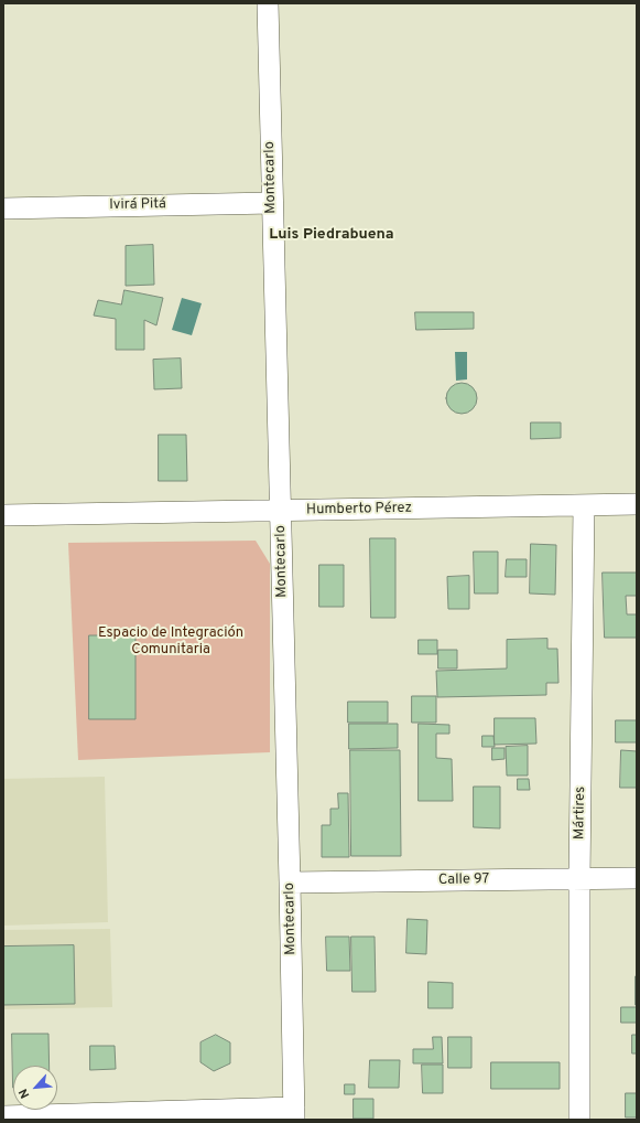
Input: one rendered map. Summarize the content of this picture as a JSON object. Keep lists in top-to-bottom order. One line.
{"streets":{"street":["Montecarlo","Ivirá Pitá","Humberto Pérez","Mártires","Calle 97"]},"crossings":[["Montecarlo","Ivirá Pitá"],["Montecarlo","Humberto Pérez"],["Montecarlo","Calle 97"],["Humberto Pérez","Mártires"],["Mártires","Calle 97"]],"districts":["Luis Piedrabuena"],"parks":["Espacio de Integración Comunitaria"],"north":"bottom left"}
